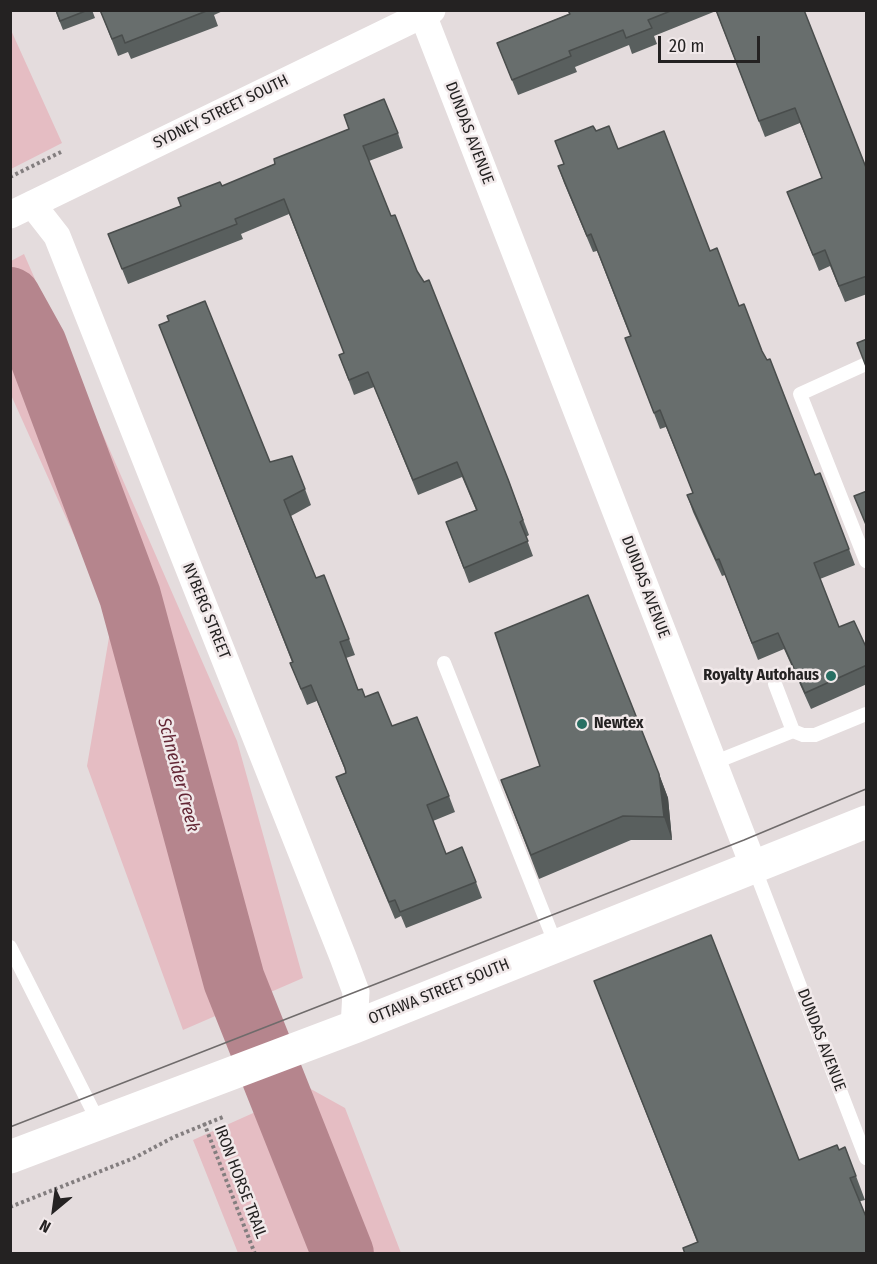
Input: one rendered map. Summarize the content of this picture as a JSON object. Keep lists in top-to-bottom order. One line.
{"streets":{"main road":["OTTAWA STREET SOUTH"],"street":["SYDNEY STREET SOUTH","DUNDAS AVENUE","NYBERG STREET"],"path":["IRON HORSE TRAIL"]},"crossings":[["SYDNEY STREET SOUTH","DUNDAS AVENUE"],["SYDNEY STREET SOUTH","NYBERG STREET"],["DUNDAS AVENUE","OTTAWA STREET SOUTH"],["NYBERG STREET","OTTAWA STREET SOUTH"],["OTTAWA STREET SOUTH","IRON HORSE TRAIL"]],"water":["Schneider Creek"],"places":["Royalty Autohaus","Newtex"],"scale_bar":"20 m","north":"bottom left"}
